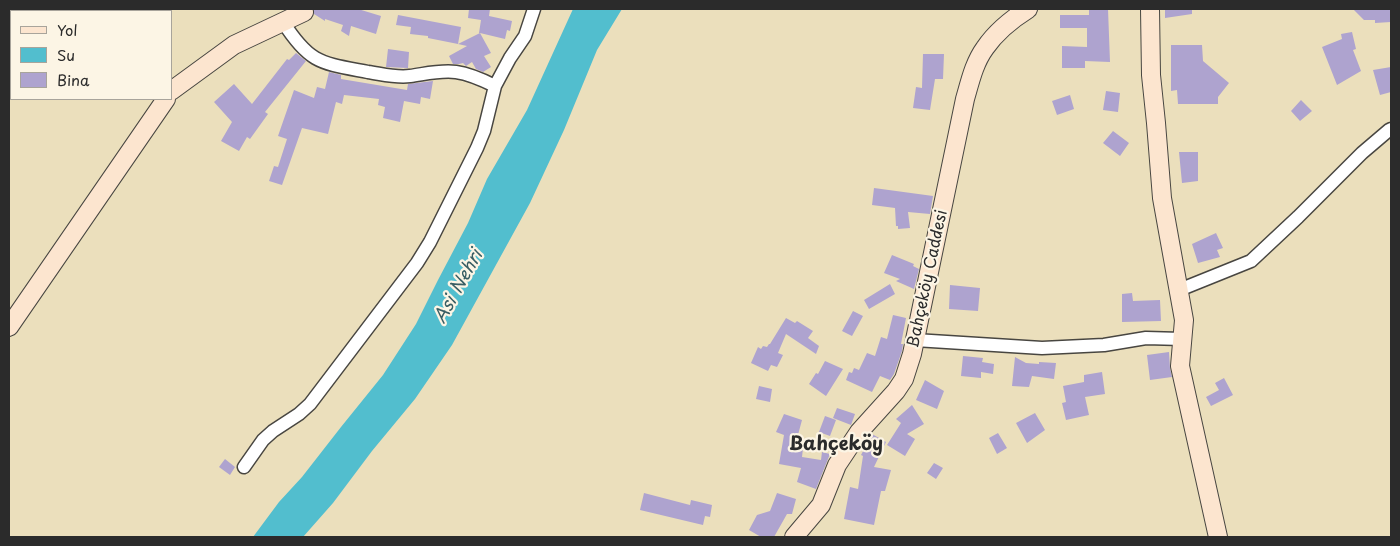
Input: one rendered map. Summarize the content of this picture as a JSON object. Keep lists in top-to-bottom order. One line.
{"streets":{"street":["Bahçeköy Caddesi"]},"districts":["Bahçeköy"],"water":["Asi Nehri"],"legend":["Yol","Su","Bina"]}
